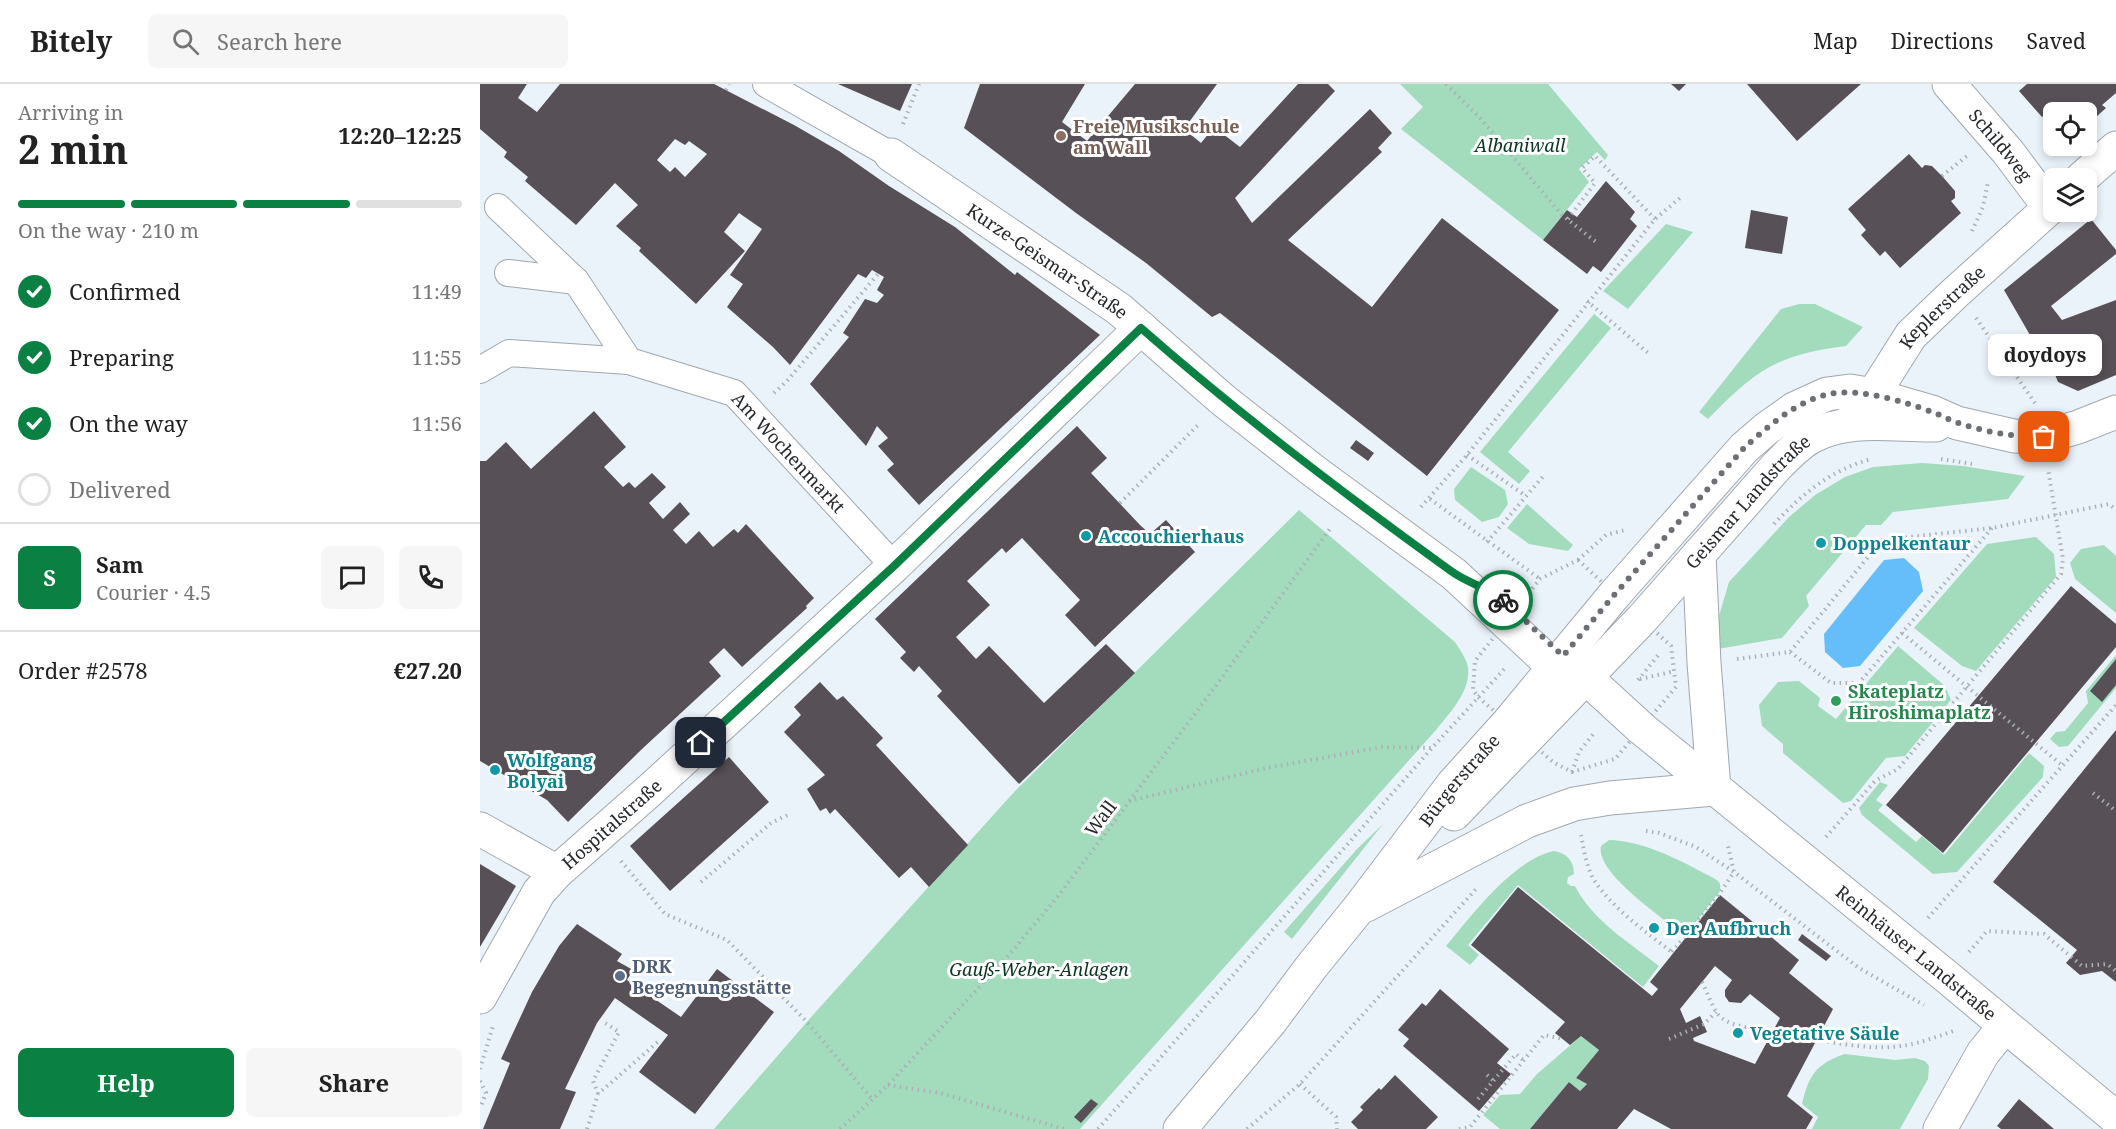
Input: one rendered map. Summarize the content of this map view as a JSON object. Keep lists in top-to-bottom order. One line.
{"streets":{"main road":["Schildweg","Kurze-Geismar-Straße","Keplerstraße","Geismar Landstraße","Bürgerstraße","Hospitalstraße","Reinhäuser Landstraße"],"street":["Am Wochenmarkt"],"path":["Wall"]},"crossings":[["Kurze-Geismar-Straße","Geismar Landstraße"],["Kurze-Geismar-Straße","Bürgerstraße"],["Kurze-Geismar-Straße","Wall"],["Kurze-Geismar-Straße","Hospitalstraße"],["Kurze-Geismar-Straße","Reinhäuser Landstraße"],["Keplerstraße","Geismar Landstraße"],["Am Wochenmarkt","Hospitalstraße"],["Geismar Landstraße","Bürgerstraße"],["Geismar Landstraße","Reinhäuser Landstraße"],["Bürgerstraße","Reinhäuser Landstraße"]],"parks":["Albaniwall","Gauß-Weber-Anlagen"],"places":["Freie Musikschule am Wall","doydoys","Accouchierhaus","Doppelkentaur","Skateplatz Hiroshimaplatz","Wolfgang Bolyai","Der Aufbruch","DRK Begegnungsstätte","Vegetative Säule"],"page":{"header":"Bitely","search":"Search here","nav":["Map","Directions","Saved"],"heading":["2 min","Arriving in","12:20–12:25"],"panel":["Sam","Courier · 4.5","Order #2578","€27.20"],"bar":"On the way · 210 m","list":[["Confirmed","11:49"],["Preparing","11:55"],["On the way","11:56"],"Delivered"],"bubble":"doydoys","round":"S","buttons":["Help","Share"]}}
